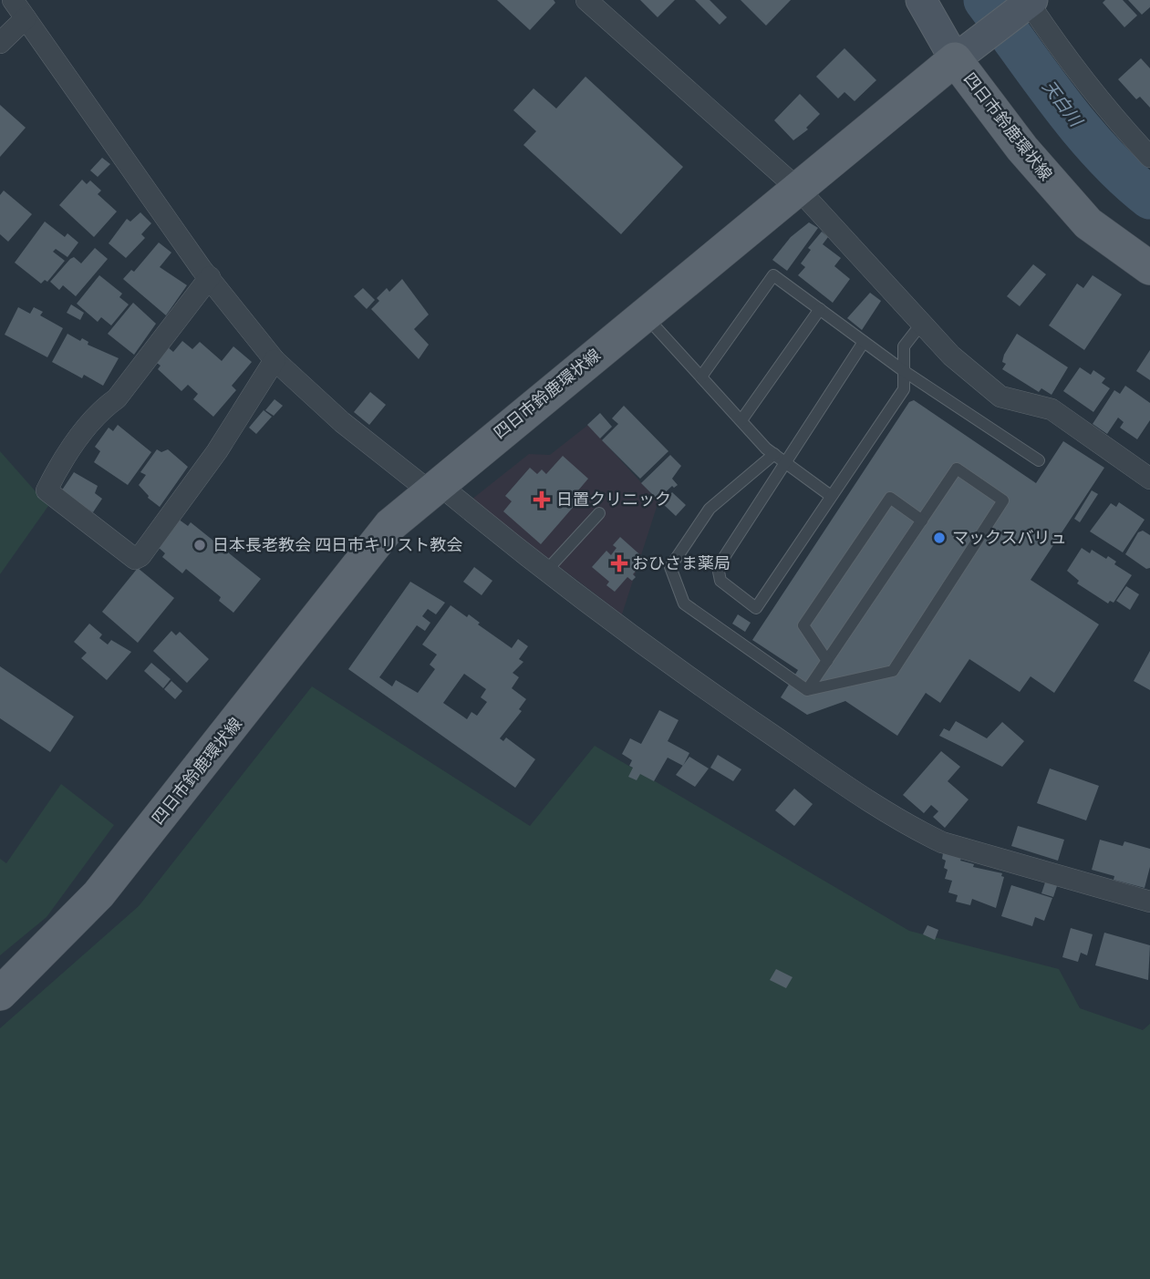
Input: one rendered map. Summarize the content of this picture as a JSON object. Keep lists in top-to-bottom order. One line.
{"streets":{"main road":["四日市鈴鹿環状線"]},"water":["天白川"],"places":{"health":["日置クリニック","おひさま薬局"],"other":["マックスバリュ","日本長老教会 四日市キリスト教会"]}}
